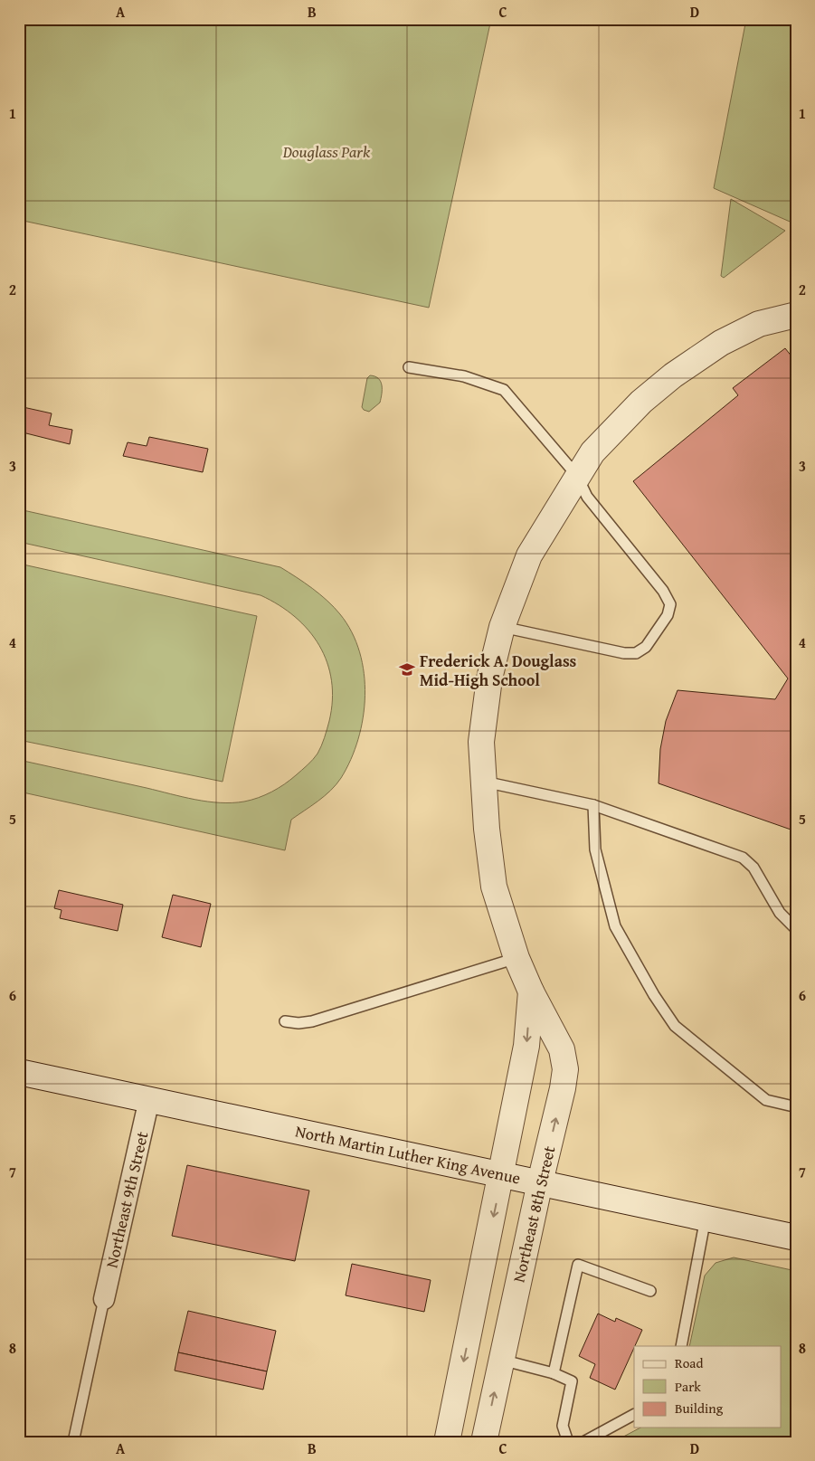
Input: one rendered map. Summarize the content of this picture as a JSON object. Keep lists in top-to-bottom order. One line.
{"streets":{"street":["North Martin Luther King Avenue","Northeast 9th Street","Northeast 8th Street"]},"crossings":[["North Martin Luther King Avenue","Northeast 9th Street"],["North Martin Luther King Avenue","Northeast 8th Street"]],"parks":["Douglass Park"],"places":{"school or university":["Frederick A. Douglass Mid-High School"]},"legend":["Road","Park","Building"],"grid":{"columns":["A","B","C","D"],"rows":["1","2","3","4","5","6","7","8"]}}
